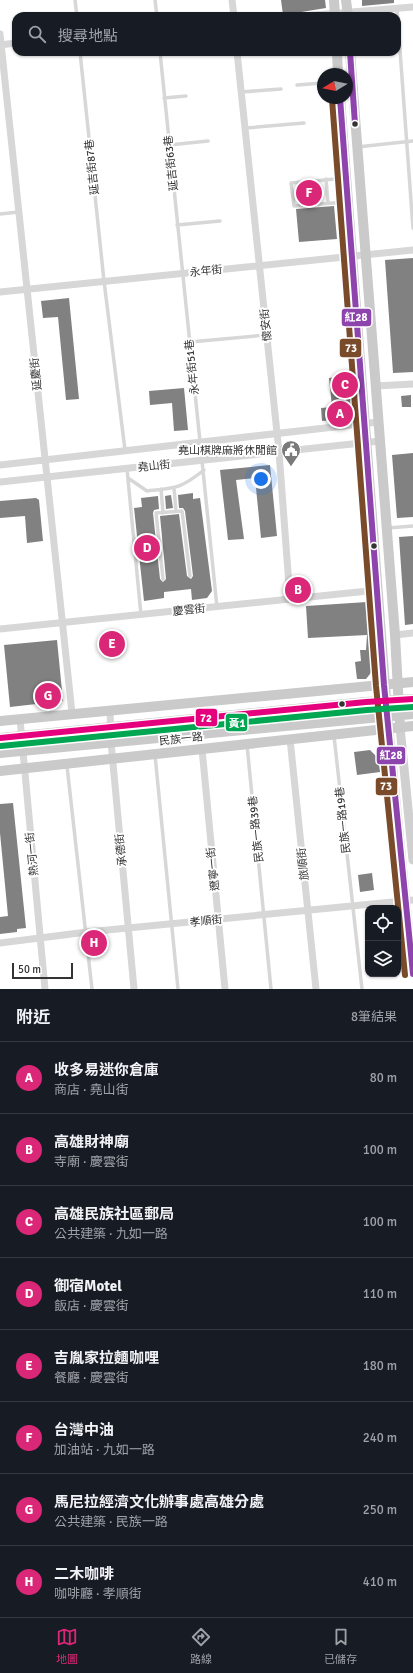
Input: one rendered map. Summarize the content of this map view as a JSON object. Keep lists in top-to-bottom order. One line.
{"streets":{"main road":["民族一路"],"street":["永年街","懷安街","延慶街","堯山街","慶雲街","承德街","熱河一街","旅順街","遼寧一街","孝順街"],"lane":["延吉街63巷","延吉街87巷","永年街51巷","民族一路19巷","民族一路39巷"]},"crossings":[["延吉街63巷","永年街"],["延吉街63巷","永年街51巷"],["延吉街87巷","永年街"],["延吉街87巷","堯山街"],["永年街","懷安街"],["永年街","永年街51巷"],["永年街","延慶街"],["懷安街","堯山街"],["懷安街","慶雲街"],["永年街51巷","堯山街"],["永年街51巷","慶雲街"],["延慶街","堯山街"],["延慶街","慶雲街"],["民族一路","民族一路19巷"],["民族一路","民族一路39巷"],["民族一路","承德街"],["民族一路","熱河一街"],["民族一路","旅順街"],["民族一路","遼寧一街"],["民族一路19巷","孝順街"],["民族一路39巷","孝順街"],["承德街","孝順街"],["熱河一街","孝順街"],["旅順街","孝順街"],["遼寧一街","孝順街"]],"places":{"public building":["堯山棋牌麻將休閒館"]},"lines":["transit line 紅28","transit line 73","transit line 72","transit line 黃1"],"scale_bar":"50 m","north":"left","page":{"search":"搜尋地點","pins":["F","C","A","D","B","E","G","H"],"scale":"50 m","heading":["附近","8筆結果"],"list":[{"mark":"A","name":"收多易迷你倉庫","note":"商店 · 堯山街","value":"80 m"},{"mark":"B","name":"高雄財神廟","note":"寺廟 · 慶雲街","value":"100 m"},{"mark":"C","name":"高雄民族社區郵局","note":"公共建築 · 九如一路","value":"100 m"},{"mark":"D","name":"御宿Motel","note":"飯店 · 慶雲街","value":"110 m"},{"mark":"E","name":"吉胤家拉麵咖哩","note":"餐廳 · 慶雲街","value":"180 m"},{"mark":"F","name":"台灣中油","note":"加油站 · 九如一路","value":"240 m"},{"mark":"G","name":"馬尼拉經濟文化辦事處高雄分處","note":"公共建築 · 民族一路","value":"250 m"},{"mark":"H","name":"二木咖啡","note":"咖啡廳 · 孝順街","value":"410 m"}],"nav":["地圖","路線","已儲存"]}}
